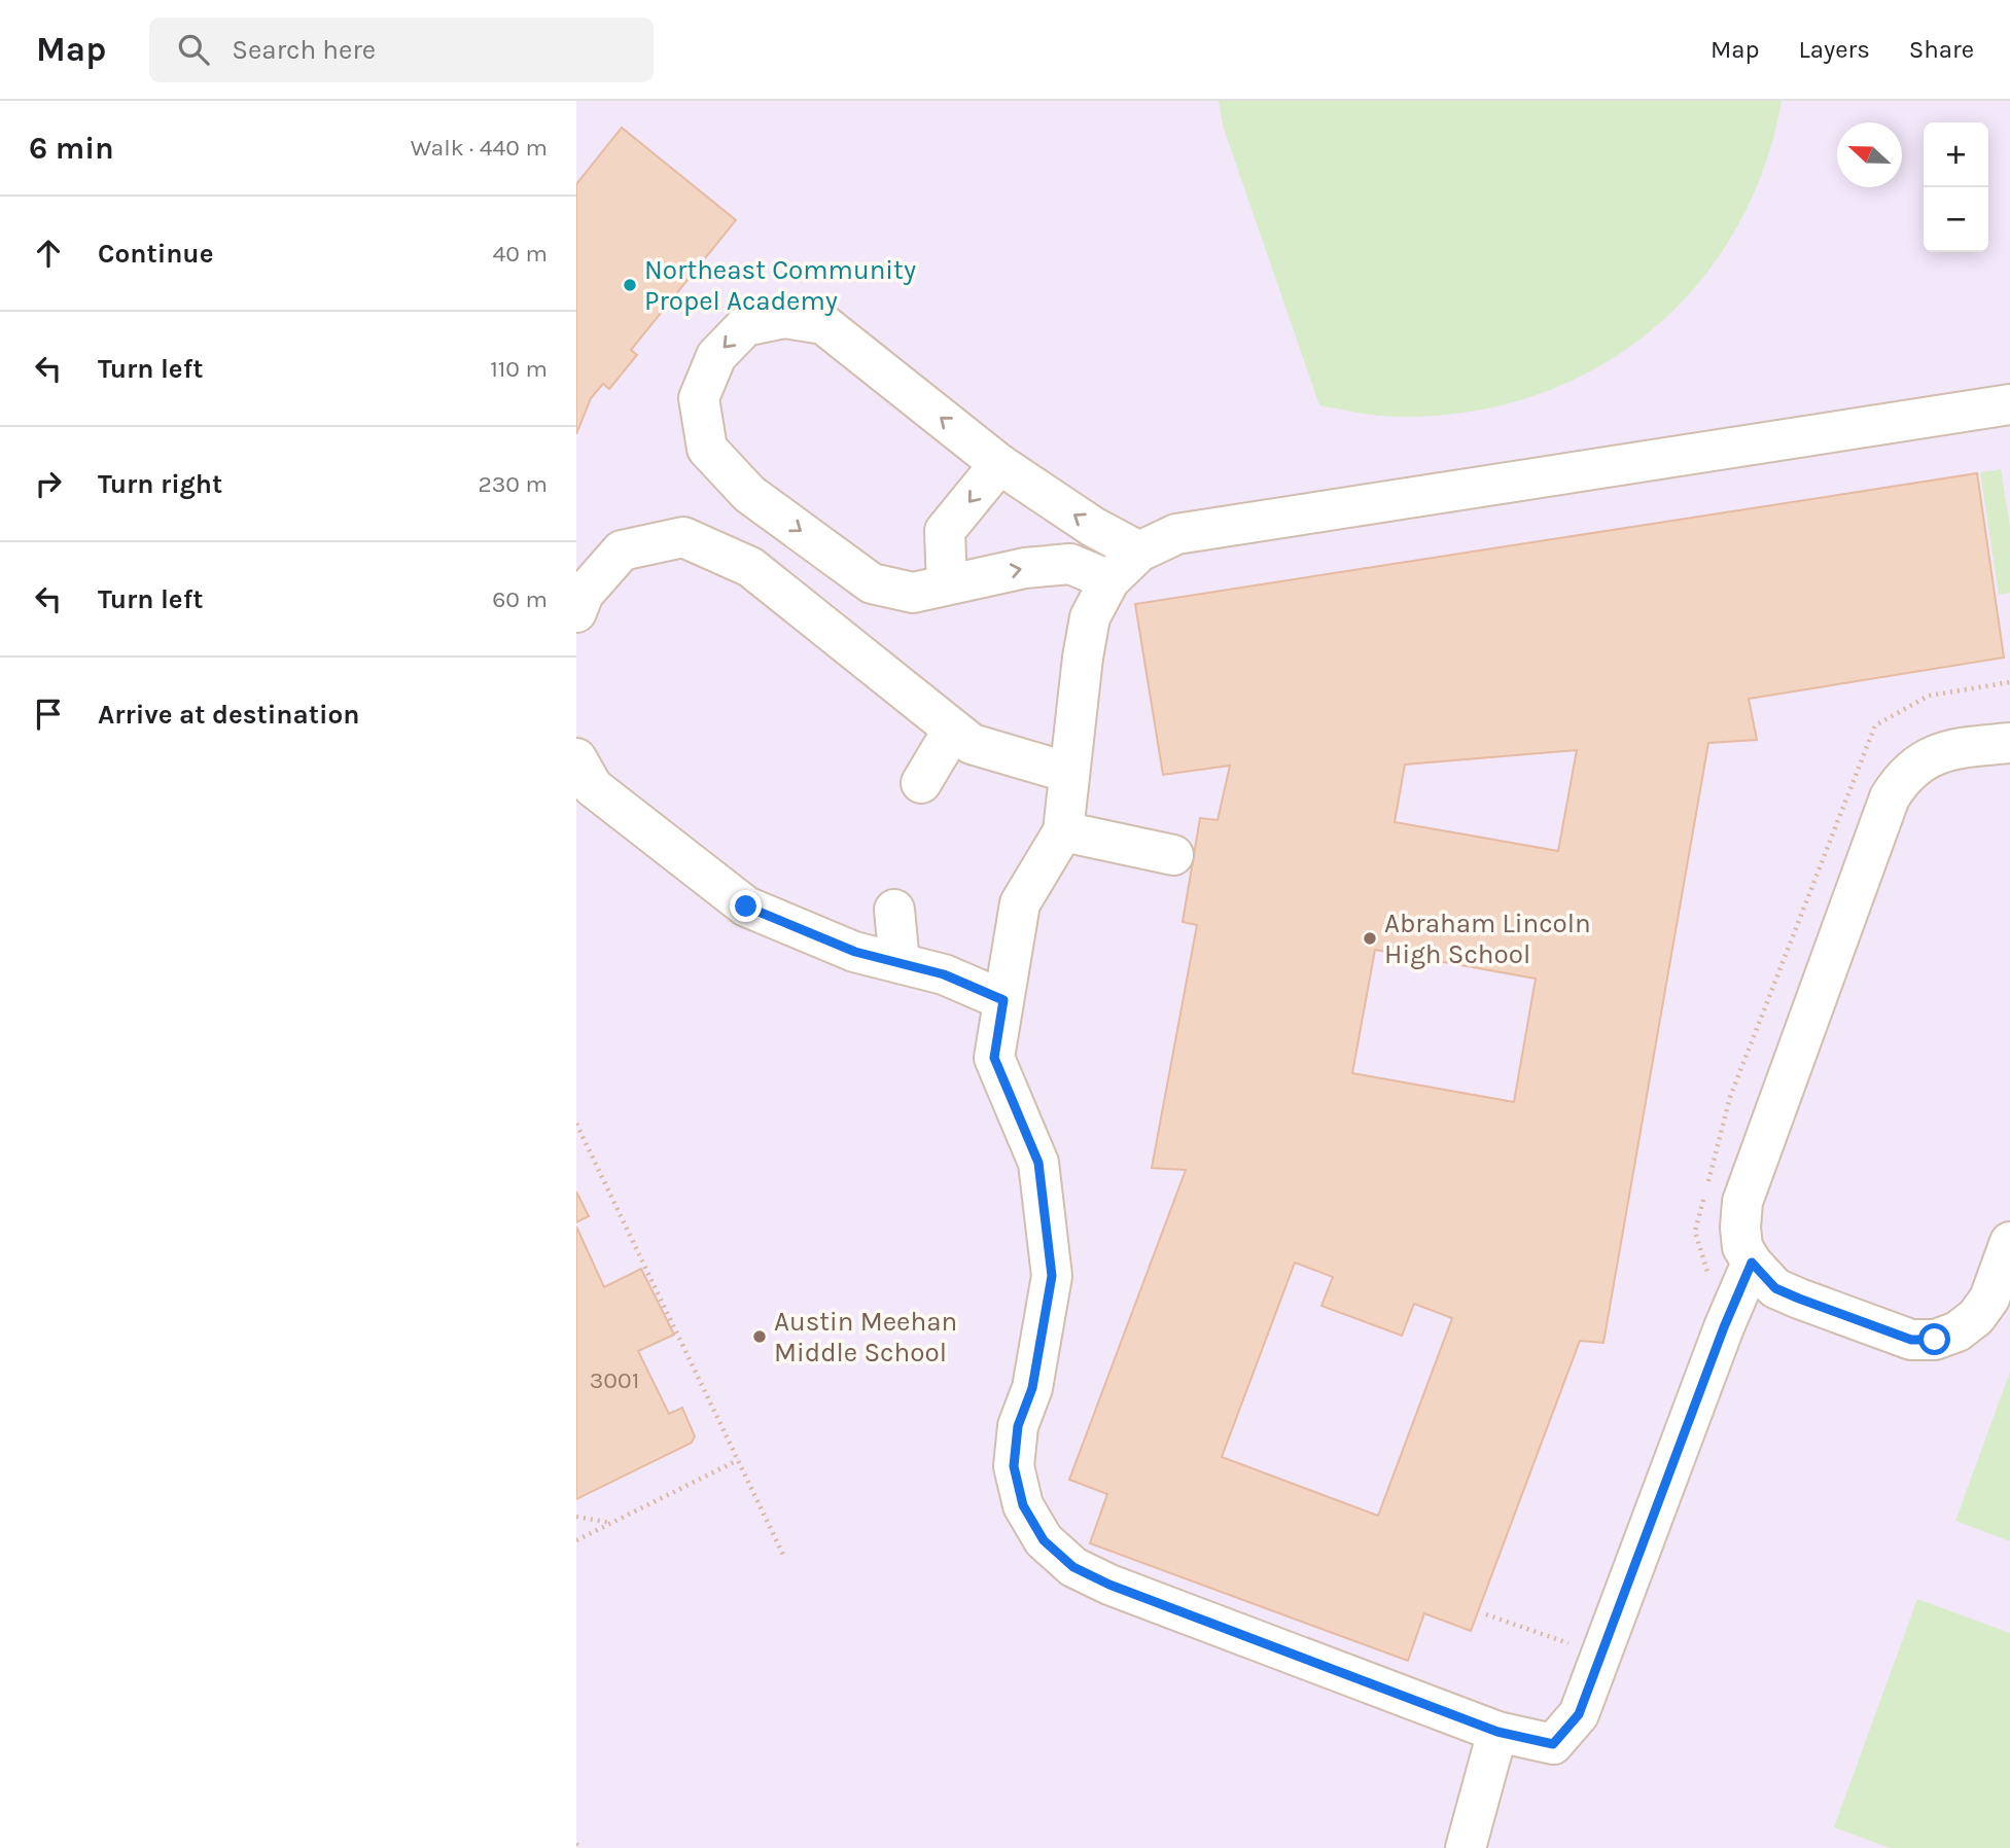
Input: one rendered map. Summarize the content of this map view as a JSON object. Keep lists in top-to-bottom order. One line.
{"places":["Northeast Community Propel Academy","Abraham Lincoln High School","Austin Meehan Middle School"],"house_numbers":["3001"],"north":"left","page":{"header":"Map","search":"Search here","nav":["Map","Layers","Share"],"heading":["6 min","Walk · 440 m"],"map_buttons":["+","−"],"list":[["Continue","40 m"],["Turn left","110 m"],["Turn right","230 m"],["Turn left","60 m"],"Arrive at destination"]}}
